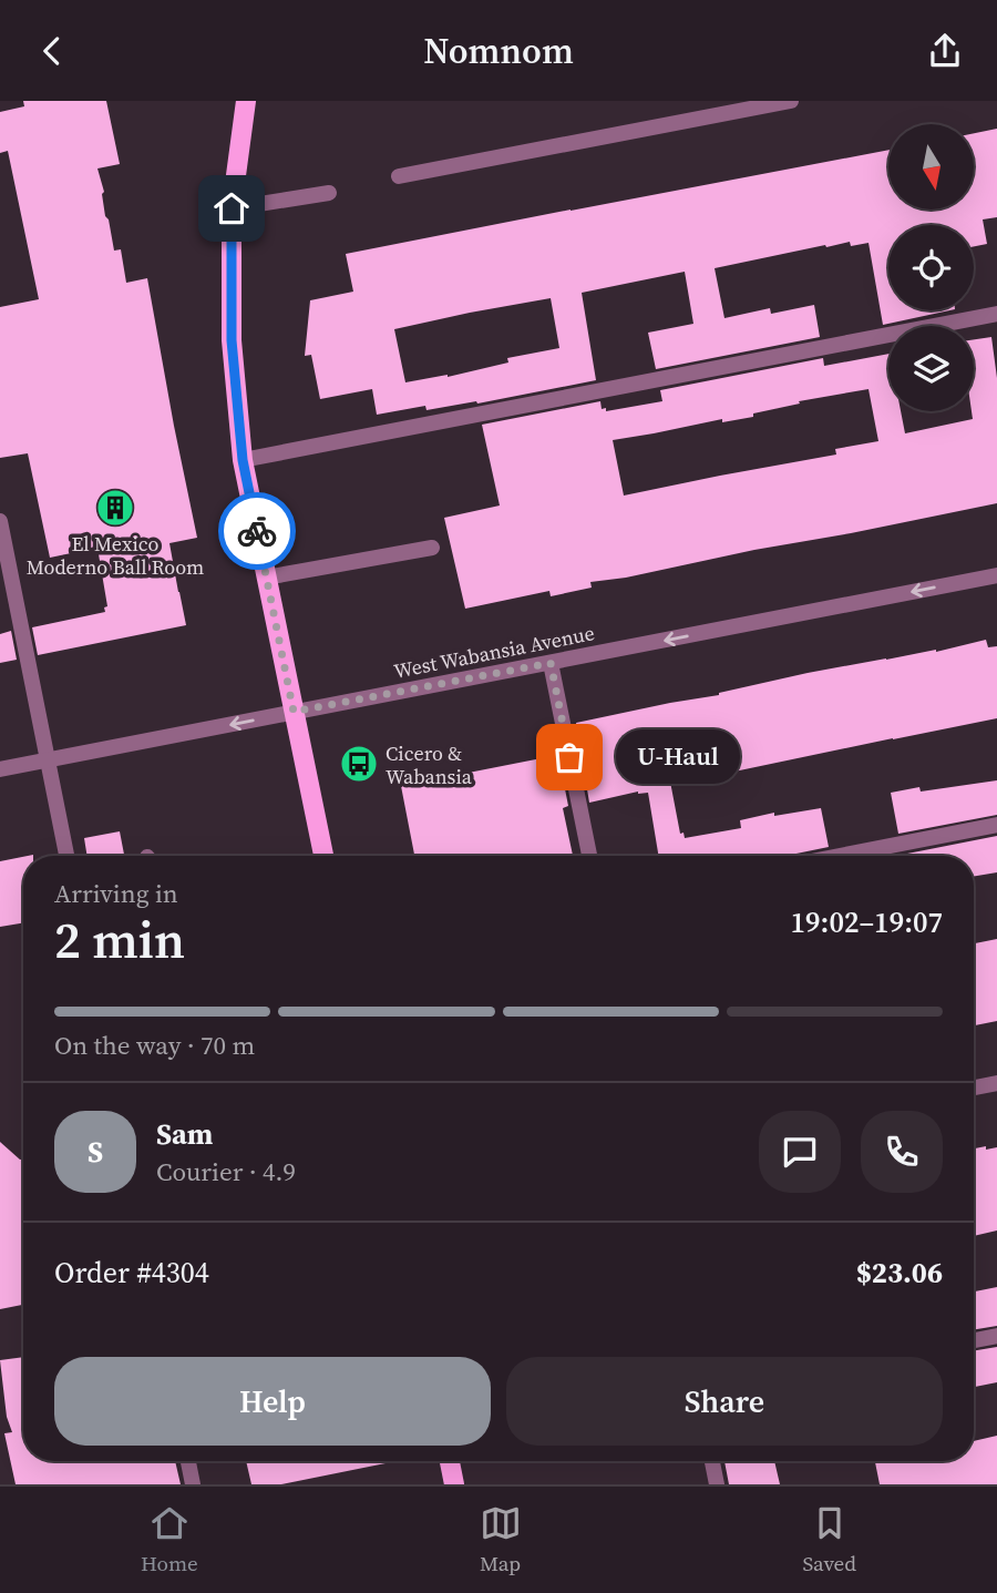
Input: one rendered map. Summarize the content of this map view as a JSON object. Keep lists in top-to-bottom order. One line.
{"streets":{"street":["West Wabansia Avenue"]},"one_way":["West Wabansia Avenue"],"places":{"building":["El Mexico Moderno Ball Room"],"other":["U-Haul"],"bus stop":["Cicero & Wabansia"]},"north":"bottom","page":{"header":"Nomnom","bubble":"U-Haul","heading":["2 min","Arriving in","19:02–19:07"],"panel":["Sam","Courier · 4.9","Order #4304","$23.06"],"bar":"On the way · 70 m","round":"S","buttons":["Help","Share"],"tabs":["Home","Map","Saved"]}}
